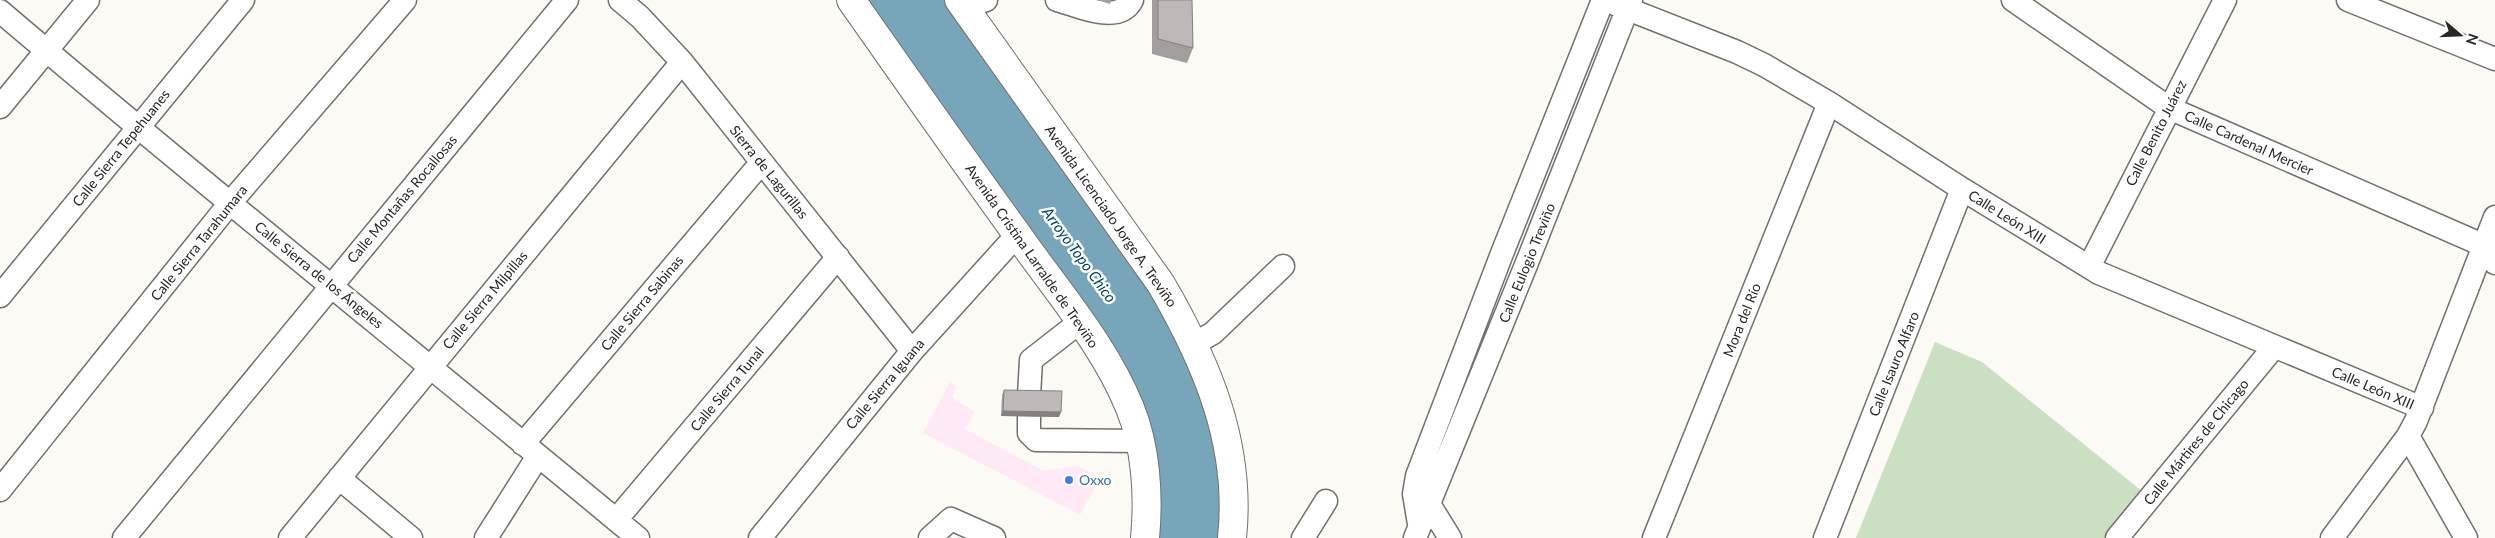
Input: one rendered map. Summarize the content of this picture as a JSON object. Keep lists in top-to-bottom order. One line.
{"streets":{"main road":["Avenida Licenciado Jorge A. Treviño","Avenida Cristina Larralde de Treviño"],"street":["Calle Benito Juárez","Calle Cardenal Mercier","Calle Sierra Tepehuanes","Sierra de Lagurillas","Calle Montañas Rocallosas","Calle León XIII","Calle Sierra Tarahumara","Calle Eulogio Treviño","Calle Sierra de los Ángeles","Calle Sierra Milpillas","Calle Sierra Sabinas","Mora del Río","Calle Isauro Alfaro","Calle Sierra Iguana","Calle Sierra Tunal","Calle Mártires de Chicago"]},"crossings":[["Calle Benito Juárez","Calle Cardenal Mercier"],["Calle Benito Juárez","Calle León XIII"],["Calle Sierra Tepehuanes","Calle Sierra de los Ángeles"],["Sierra de Lagurillas","Calle Sierra Milpillas"],["Sierra de Lagurillas","Calle Sierra Sabinas"],["Sierra de Lagurillas","Calle Sierra Iguana"],["Sierra de Lagurillas","Calle Sierra Tunal"],["Calle Montañas Rocallosas","Calle Sierra de los Ángeles"],["Calle León XIII","Calle Eulogio Treviño"],["Calle León XIII","Mora del Río"],["Calle León XIII","Calle Isauro Alfaro"],["Calle León XIII","Calle Mártires de Chicago"],["Calle Sierra Tarahumara","Calle Sierra de los Ángeles"],["Avenida Cristina Larralde de Treviño","Calle Sierra Iguana"],["Calle Sierra de los Ángeles","Calle Sierra Milpillas"],["Calle Sierra de los Ángeles","Calle Sierra Sabinas"],["Calle Sierra de los Ángeles","Calle Sierra Tunal"]],"water":["Arroyo Topo Chico"],"places":["Oxxo"],"north":"right"}
